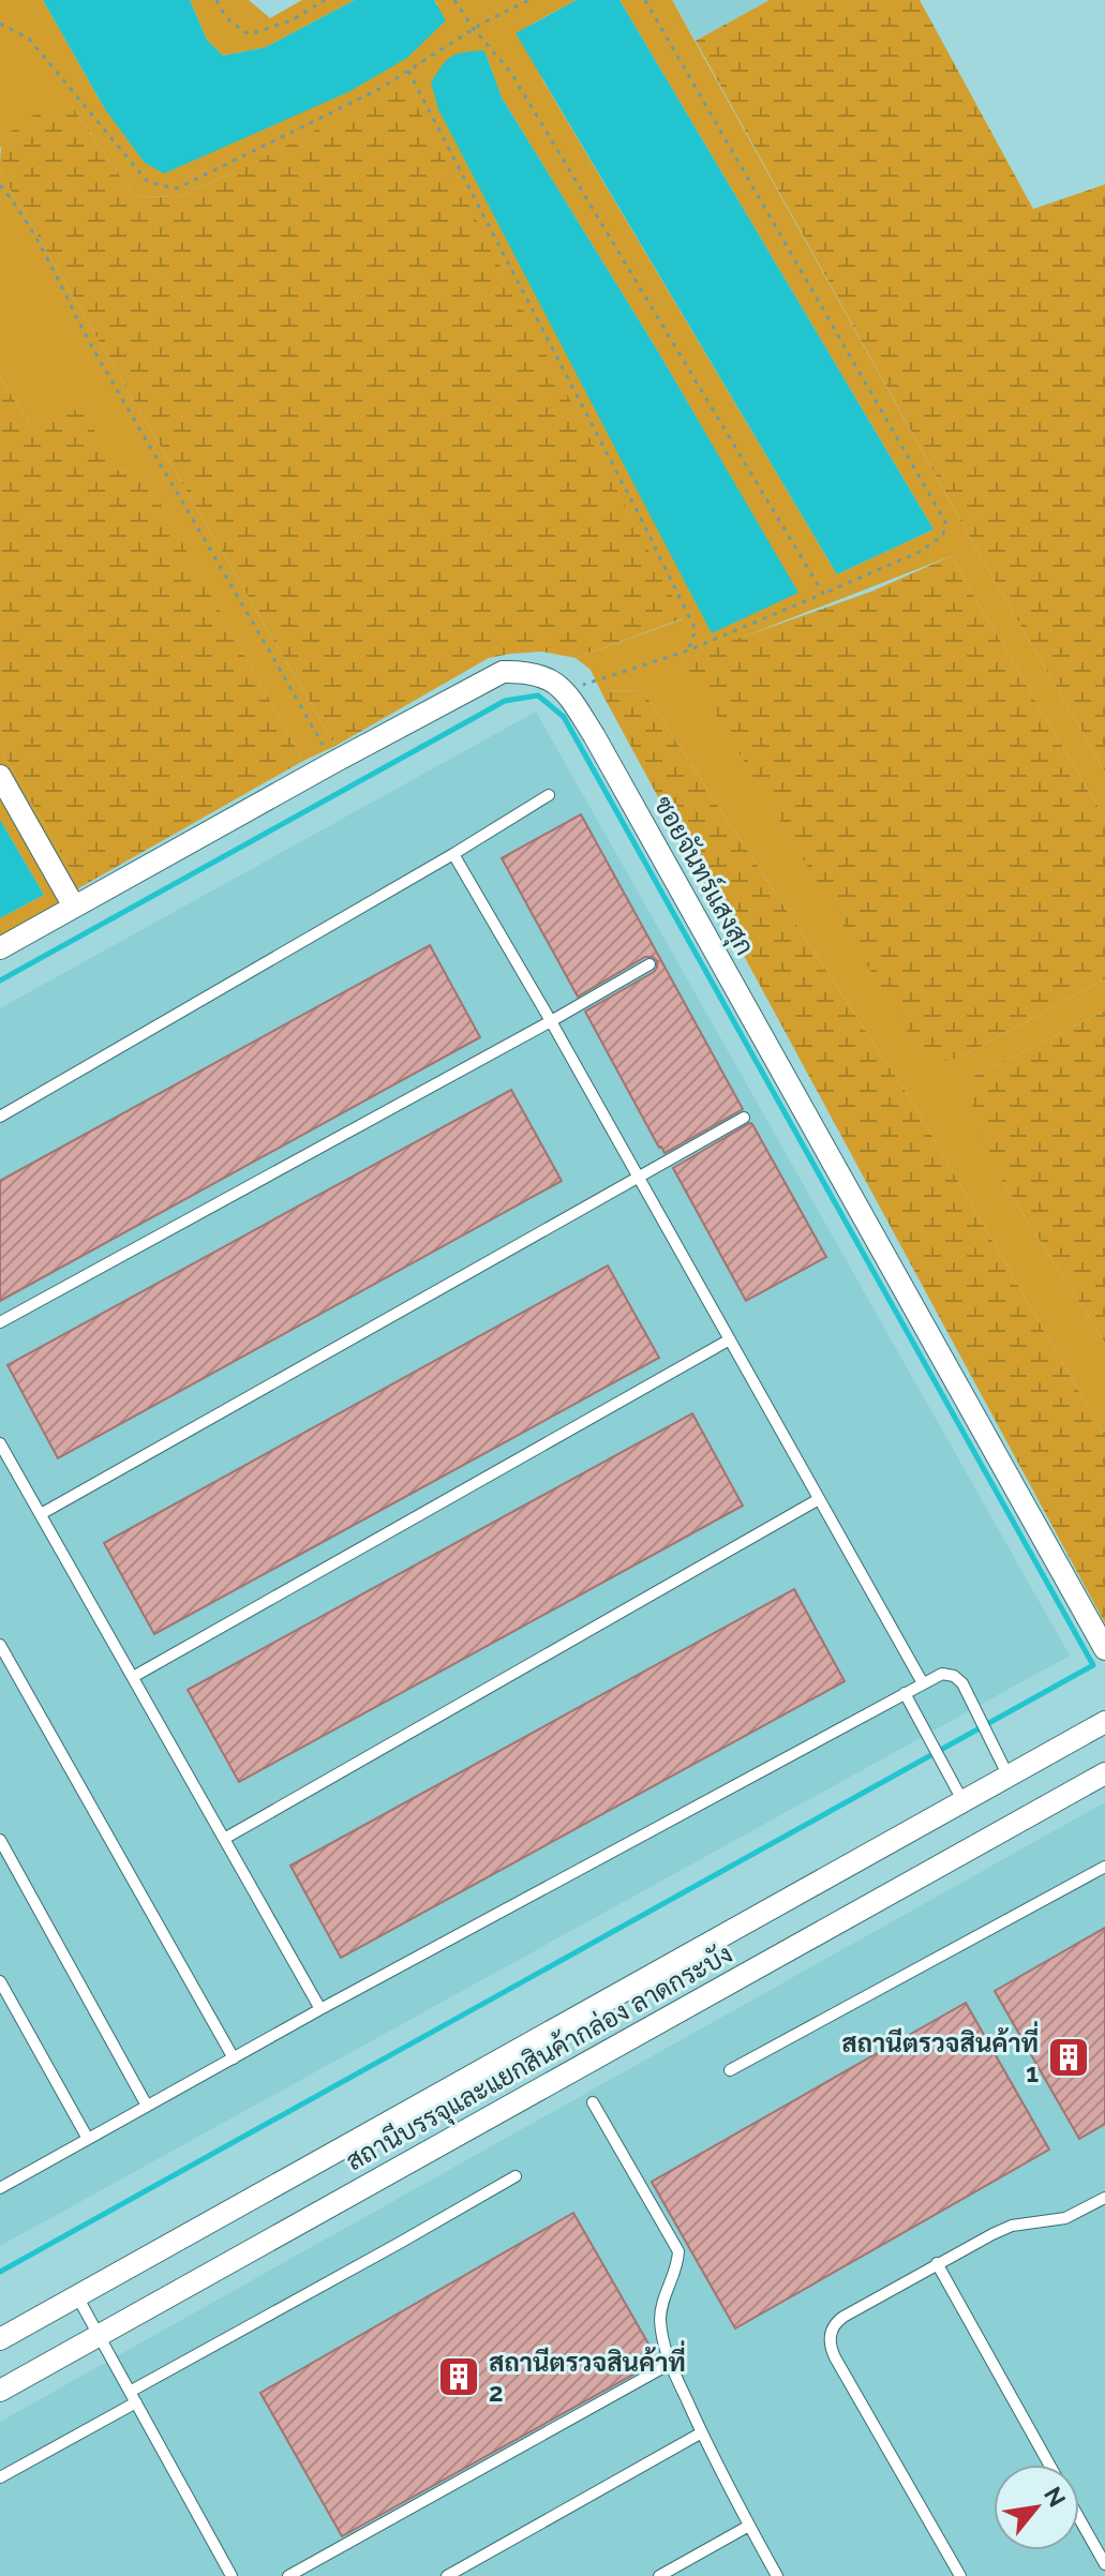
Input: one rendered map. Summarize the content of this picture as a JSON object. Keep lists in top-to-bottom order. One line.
{"streets":{"street":["ซอยจันทร์แสงสุก","สถานีบรรจุและแยกสินค้ากล่อง ลาดกระบัง"]},"places":{"building":["สถานีตรวจสินค้าที่ 1","สถานีตรวจสินค้าที่ 2"]},"north":"top right"}
